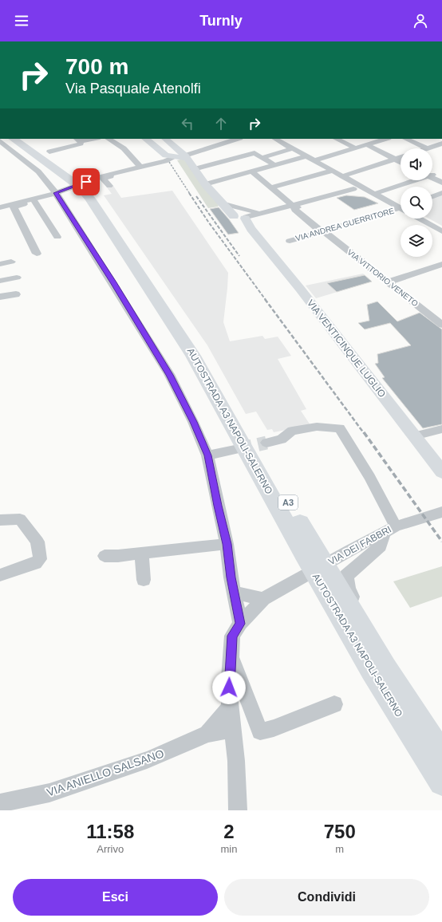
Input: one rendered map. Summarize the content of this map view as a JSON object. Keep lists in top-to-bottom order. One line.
{"streets":{"highway":["AUTOSTRADA A3 NAPOLI-SALERNO","A3"],"main road":["VIA VENTICINQUE LUGLIO"],"street":["VIA ANDREA GUERRITORE","VIA VITTORIO VENETO","VIA DEI FABBRI","VIA ANIELLO SALSANO"]},"crossings":[["VIA ANDREA GUERRITORE","VIA VITTORIO VENETO"],["VIA DEI FABBRI","VIA ANIELLO SALSANO"]],"page":{"header":"Turnly","turn":["700 m","Via Pasquale Atenolfi"],"eta":["11:58","Arrivo","2","min","750","m"],"buttons":["Esci","Condividi"]}}
